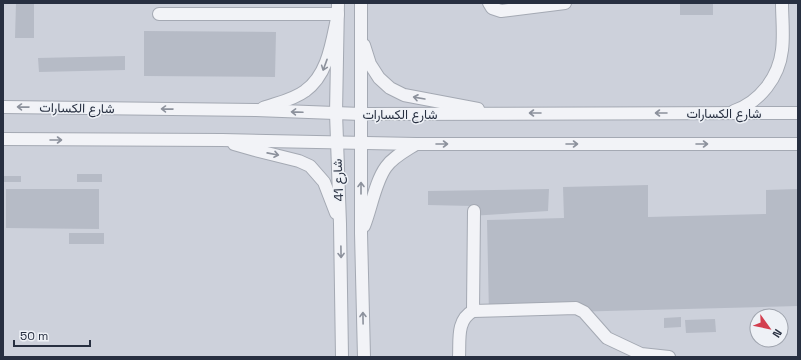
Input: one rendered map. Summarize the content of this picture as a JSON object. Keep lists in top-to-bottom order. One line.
{"streets":{"street":["شارع الكسارات","شارع 41"]},"crossings":[["شارع الكسارات","شارع 41"]],"scale_bar":"50 m","north":"bottom right"}
